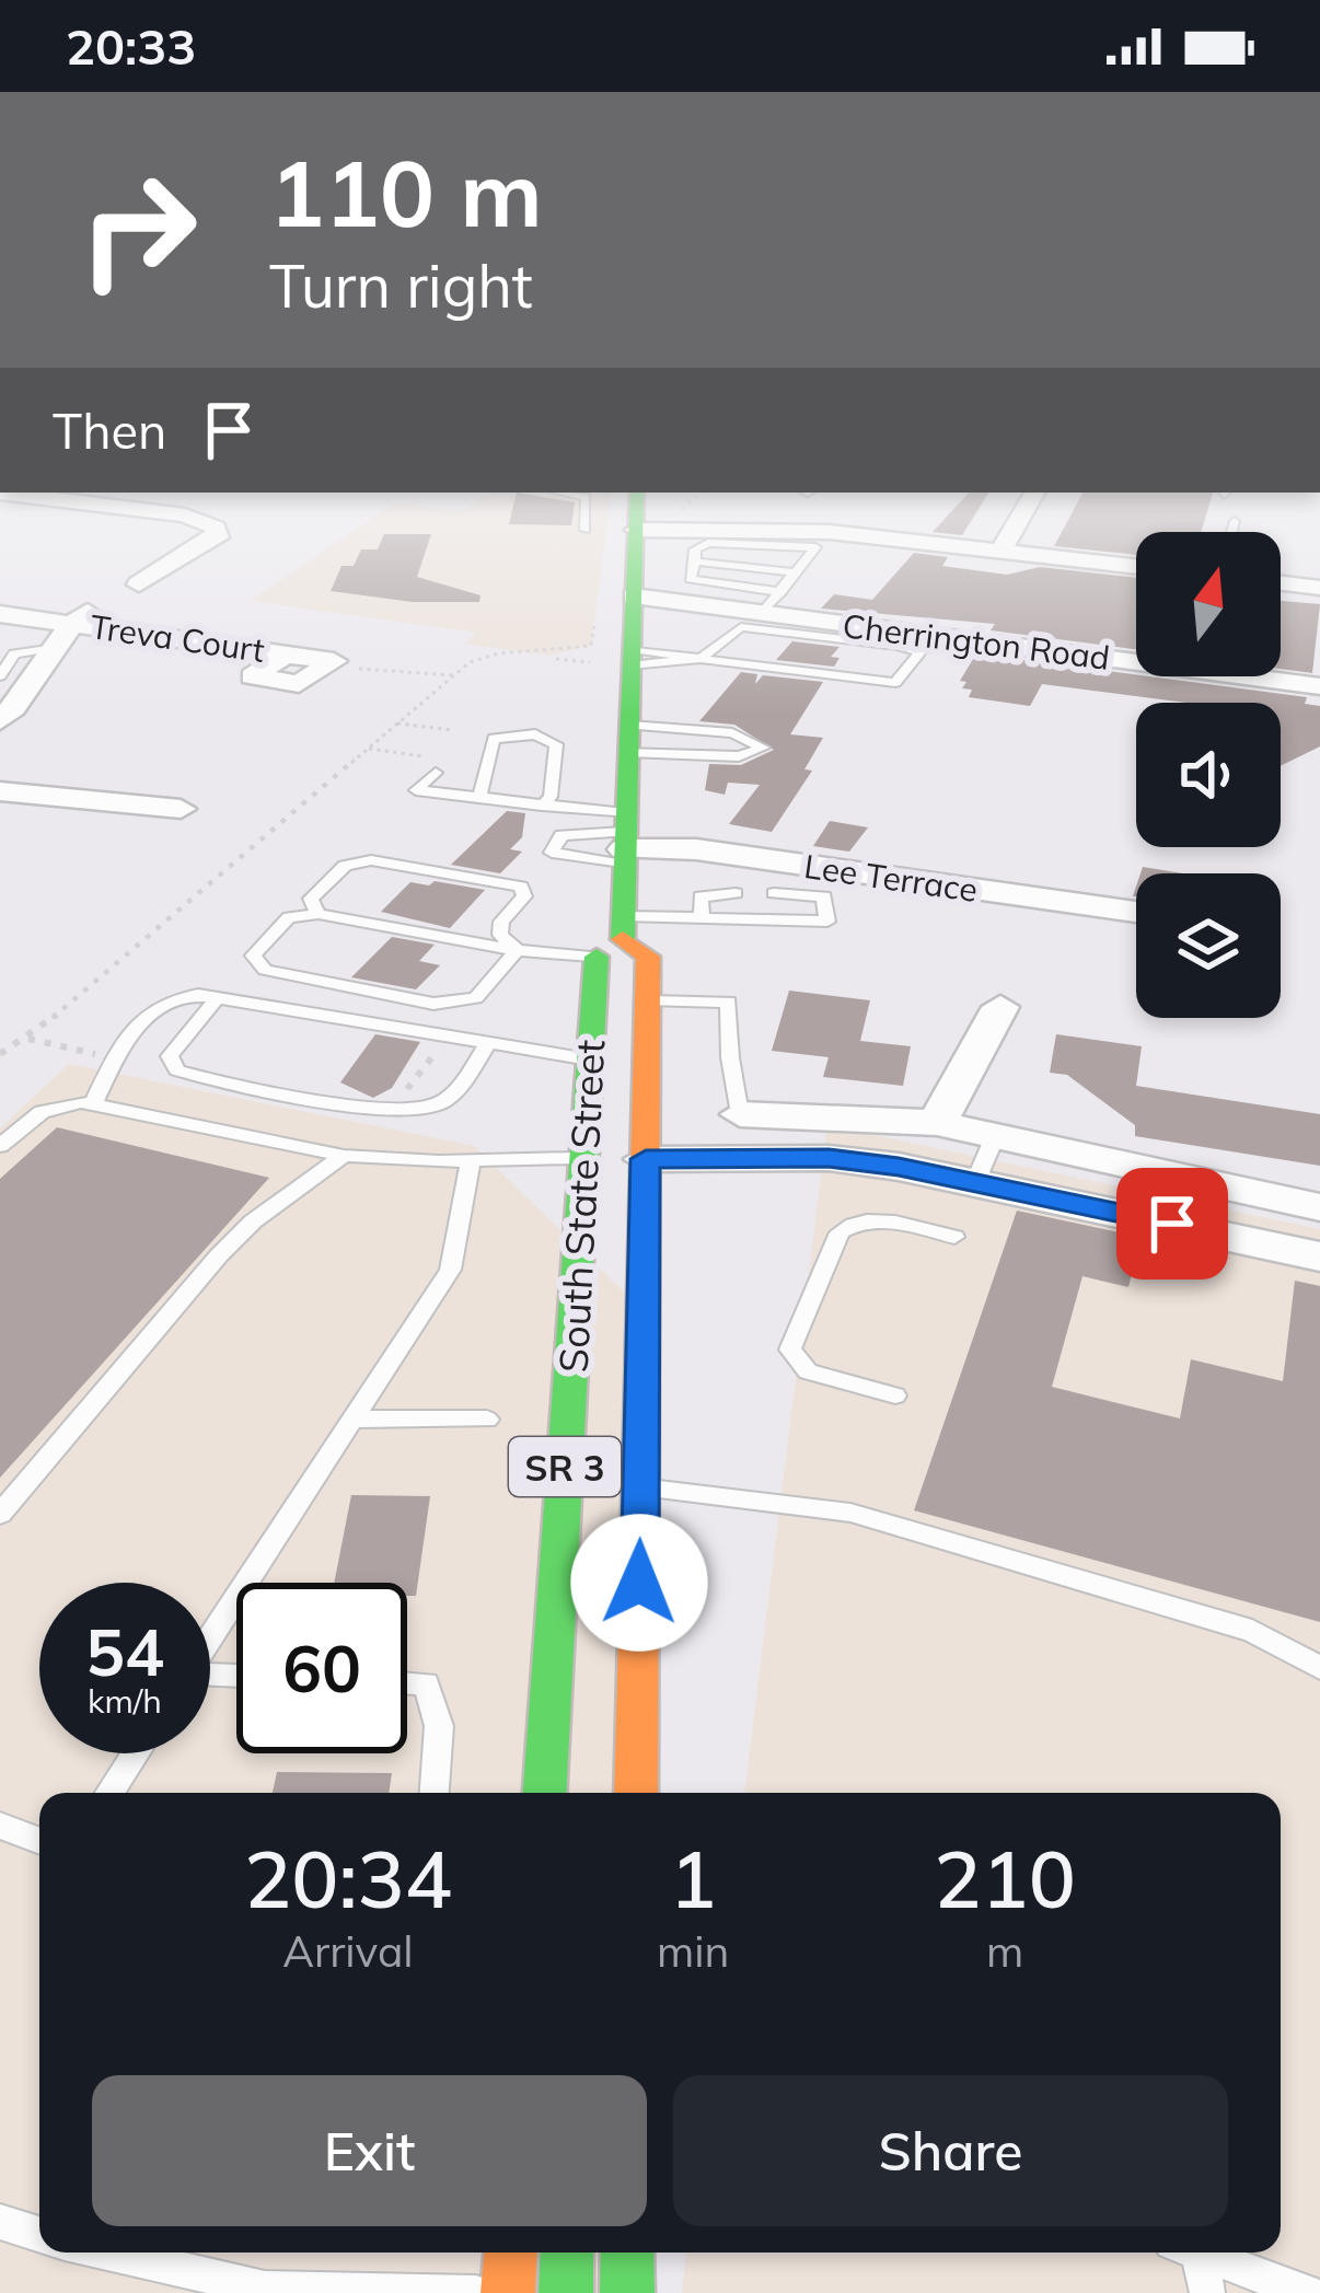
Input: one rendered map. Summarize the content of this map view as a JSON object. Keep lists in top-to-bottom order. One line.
{"streets":{"main road":["South State Street","SR 3"],"street":["Treva Court","Cherrington Road","Lee Terrace"]},"crossings":[["Cherrington Road","South State Street"],["Lee Terrace","South State Street"]],"north":"top","page":{"status":"20:33","turn":["110 m","Turn right"],"then":"Then","speed":"54 km/h","limit":"60","eta":["20:34","Arrival","1","min","210","m"],"buttons":["Exit","Share"]}}
